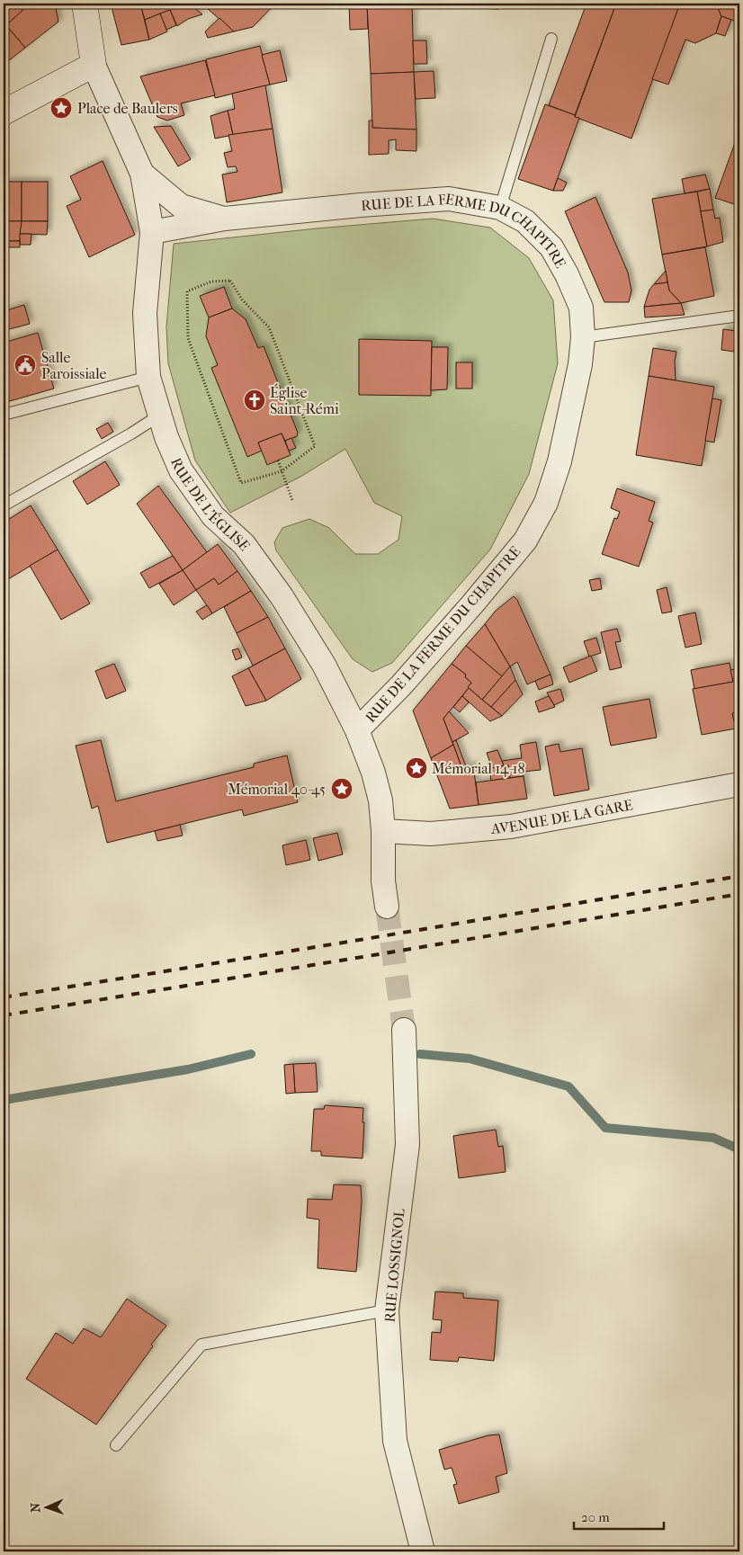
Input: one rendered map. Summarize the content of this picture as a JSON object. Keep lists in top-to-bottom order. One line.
{"streets":{"street":["RUE DE LA FERME DU CHAPITRE","RUE DE L'ÉGLISE","AVENUE DE LA GARE","RUE LOSSIGNOL"]},"crossings":[["RUE DE LA FERME DU CHAPITRE","RUE DE L'ÉGLISE"],["RUE DE L'ÉGLISE","AVENUE DE LA GARE"]],"places":{"place":["Place de Baulers","Mémorial 14-18","Mémorial 40-45"],"public building":["Salle Paroissiale"],"church":["Église Saint-Rémi"]},"scale_bar":"20 m","north":"left"}
